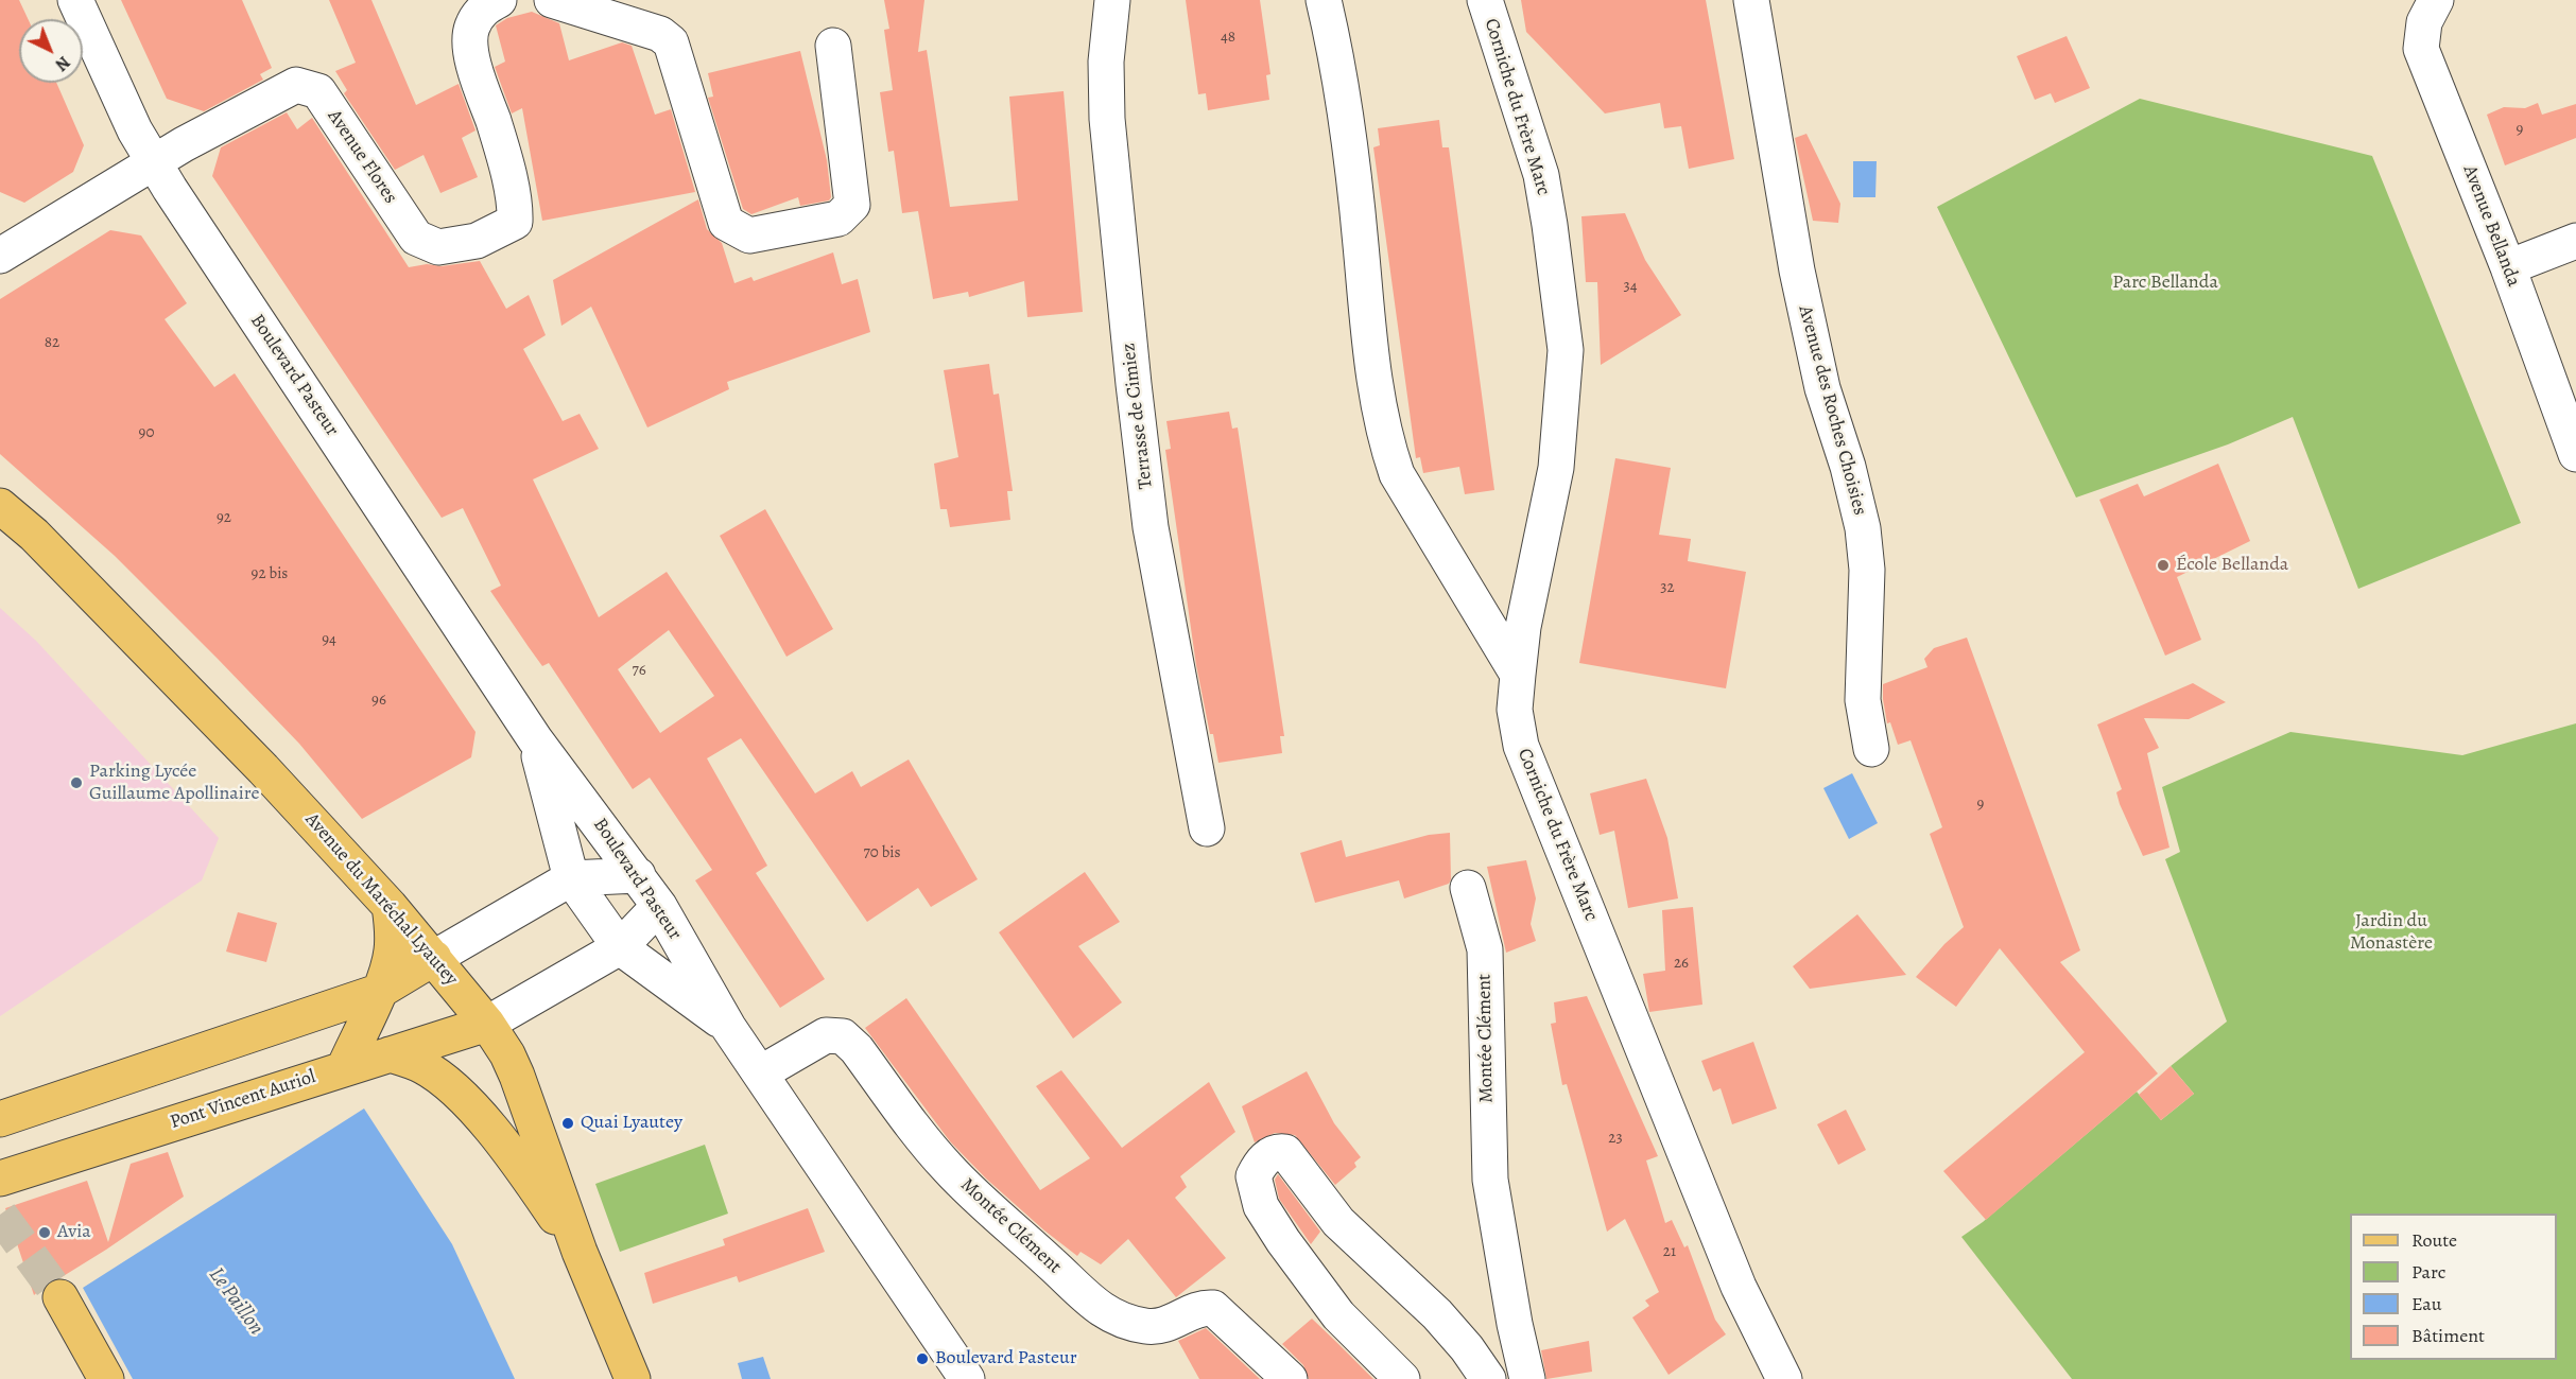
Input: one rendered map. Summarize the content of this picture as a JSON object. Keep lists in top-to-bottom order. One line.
{"streets":{"main road":["Avenue du Maréchal Lyautey","Pont Vincent Auriol"],"street":["Corniche du Frère Marc","Avenue Flores","Avenue Bellanda","Boulevard Pasteur","Avenue des Roches Choisies","Terrasse de Cimiez","Montée Clément"]},"crossings":[["Avenue Flores","Boulevard Pasteur"],["Boulevard Pasteur","Montée Clément"],["Avenue du Maréchal Lyautey","Pont Vincent Auriol"]],"water":["Le Paillon"],"parks":["Parc Bellanda","Jardin du Monastère"],"places":["École Bellanda","Parking Lycée Guillaume Apollinaire","Quai Lyautey","Avia","Boulevard Pasteur"],"house_numbers":["48","9","34","82","90","92","92 bis","32","94","76","96","9","70 bis","26","23","21"],"legend":["Route","Parc","Eau","Bâtiment"],"north":"bottom right"}
